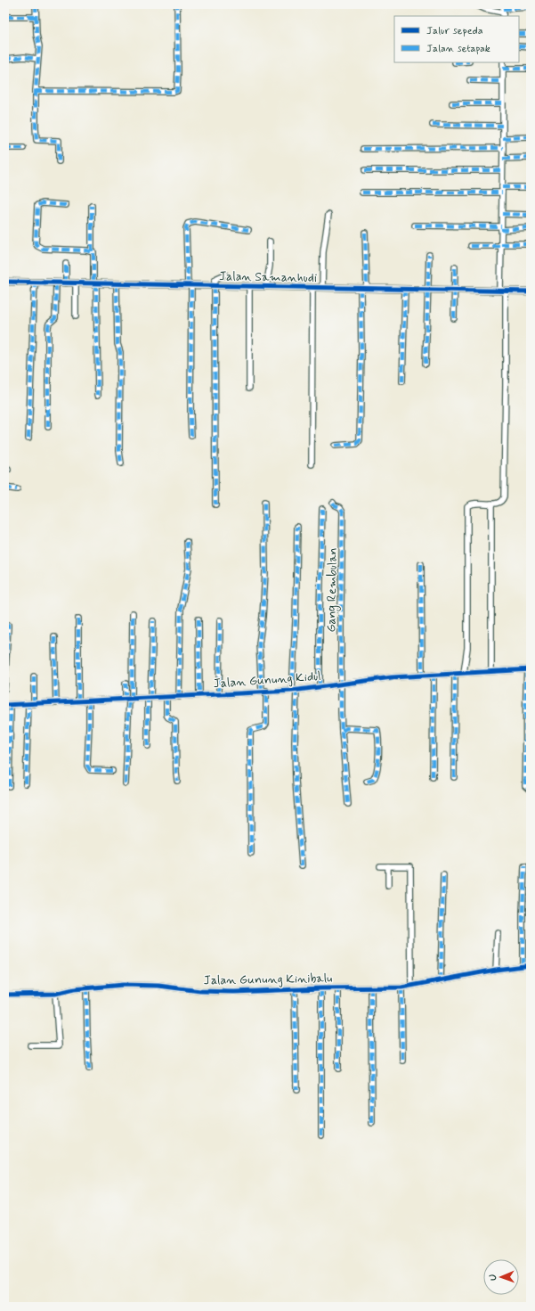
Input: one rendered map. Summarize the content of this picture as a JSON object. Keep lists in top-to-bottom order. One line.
{"streets":{"street":["Jalan Samanhudi","Gang Rembulan","Jalan Gunung Kidul","Jalan Gunung Kinibalu"]},"crossings":[["Gang Rembulan","Jalan Gunung Kidul"]],"legend":["Jalur sepeda","Jalan setapak"],"north":"left"}
